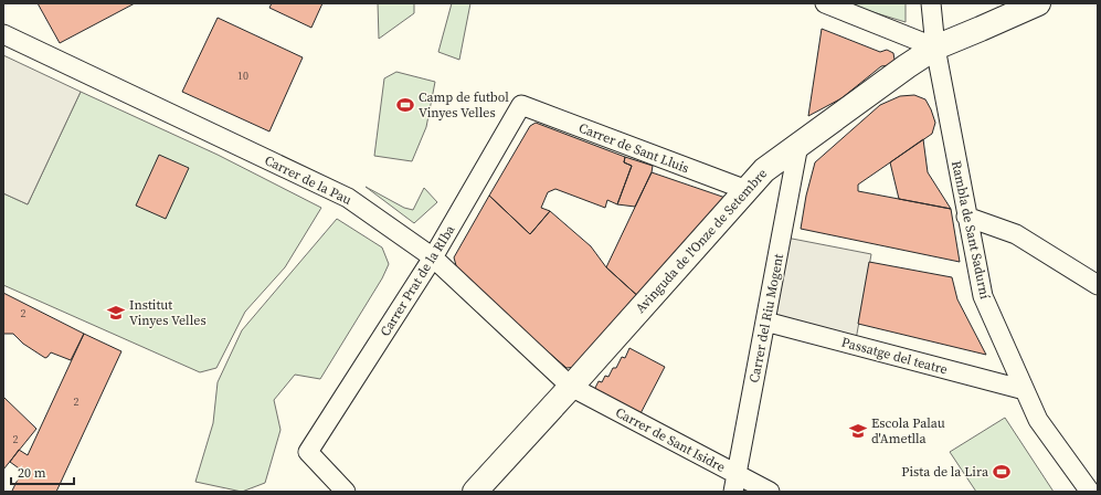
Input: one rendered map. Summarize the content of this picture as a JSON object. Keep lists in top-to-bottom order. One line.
{"streets":{"street":["Carrer de Sant Lluis","Carrer de la Pau","Rambla de Sant Sadurní","Avinguda de l'Onze de Setembre","Carrer Prat de la RIba","Carrer del Riu Mogent","Passatge del teatre","Carrer de Sant Isidre"]},"crossings":[["Carrer de Sant Lluis","Avinguda de l'Onze de Setembre"],["Carrer de Sant Lluis","Carrer Prat de la RIba"],["Carrer de la Pau","Avinguda de l'Onze de Setembre"],["Carrer de la Pau","Carrer Prat de la RIba"],["Carrer de la Pau","Carrer de Sant Isidre"],["Rambla de Sant Sadurní","Avinguda de l'Onze de Setembre"],["Rambla de Sant Sadurní","Passatge del teatre"],["Avinguda de l'Onze de Setembre","Carrer del Riu Mogent"],["Avinguda de l'Onze de Setembre","Carrer de Sant Isidre"],["Carrer del Riu Mogent","Passatge del teatre"],["Carrer del Riu Mogent","Carrer de Sant Isidre"]],"places":{"sports":["Camp de futbol Vinyes Velles","Pista de la Lira"],"school or university":["Institut Vinyes Velles","Escola Palau d'Ametlla"]},"house_numbers":["10","2","2","2"],"scale_bar":"20 m"}
